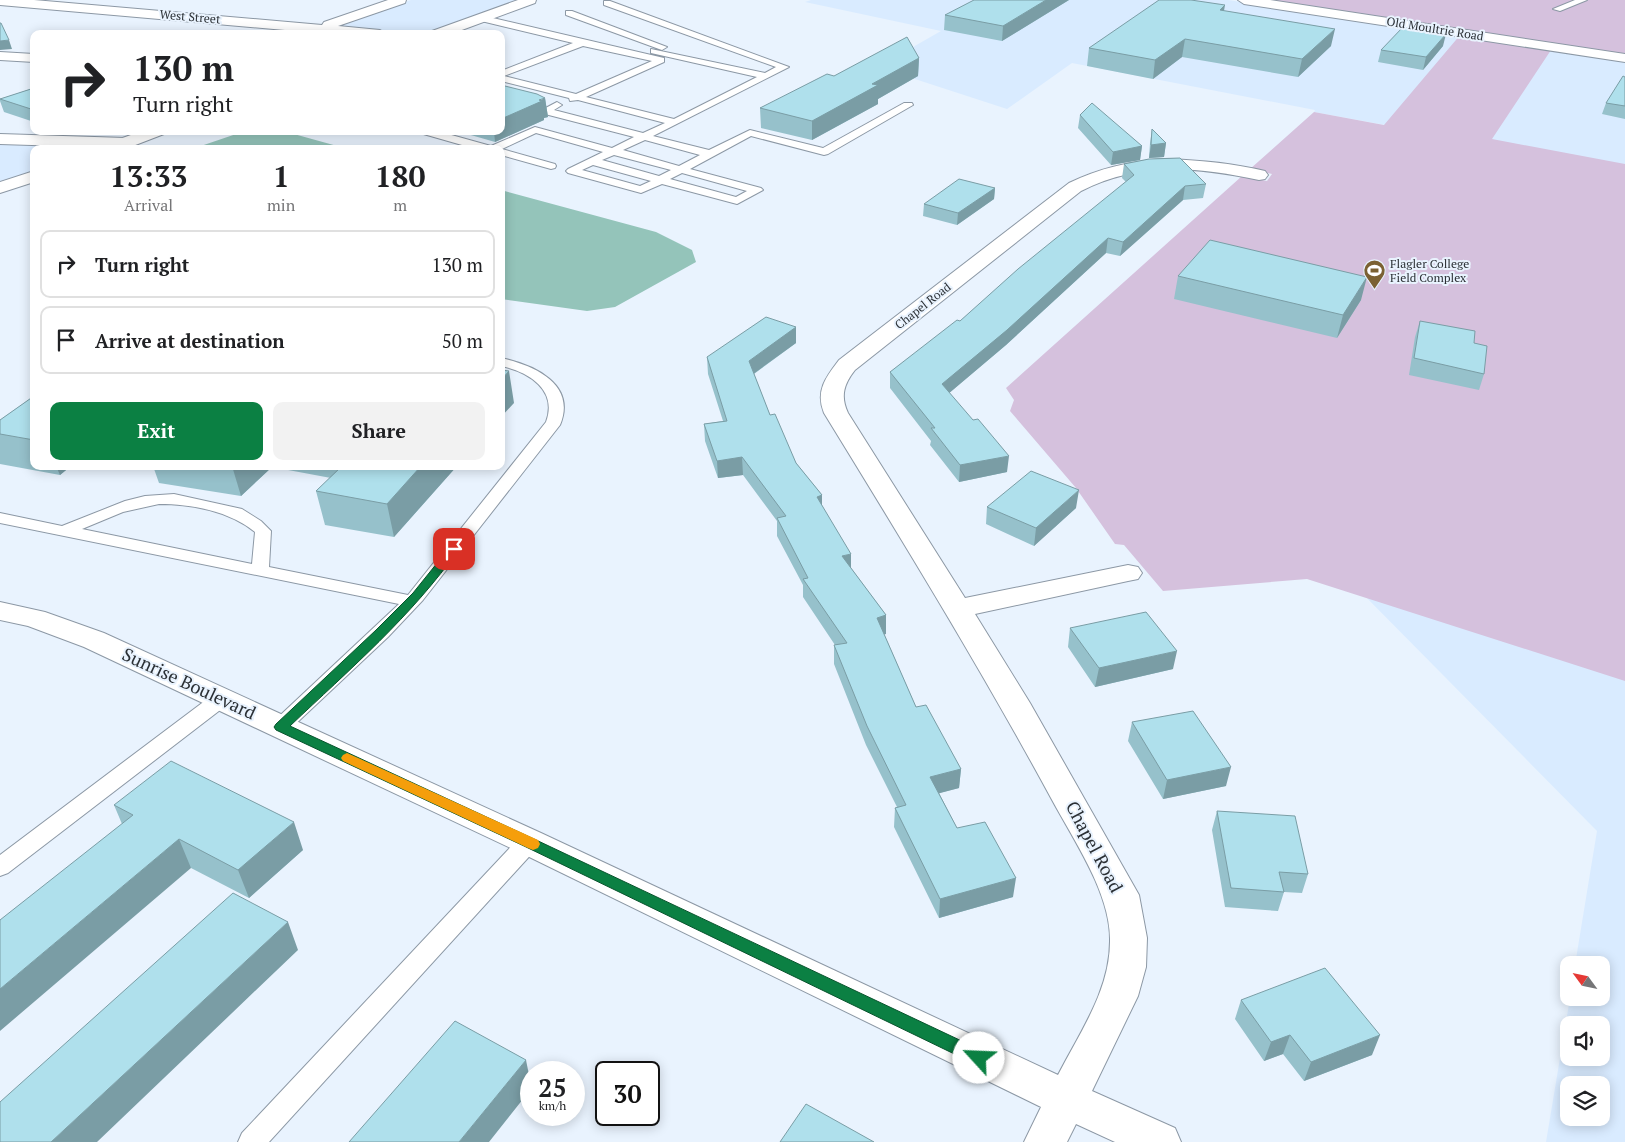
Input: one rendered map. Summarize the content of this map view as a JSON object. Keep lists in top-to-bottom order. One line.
{"streets":{"street":["West Street","Old Moultrie Road","Chapel Road","Sunrise Boulevard"]},"crossings":[["Chapel Road","Sunrise Boulevard"]],"places":{"sports":["Flagler College Field Complex"]},"north":"top left","page":{"turn":["130 m","Turn right"],"eta":["13:33","Arrival","1","min","180","m"],"list":[{"name":"Turn right","value":"130 m"},{"name":"Arrive at destination","value":"50 m"}],"buttons":["Exit","Share"],"speed":"25 km/h","limit":"30"}}
